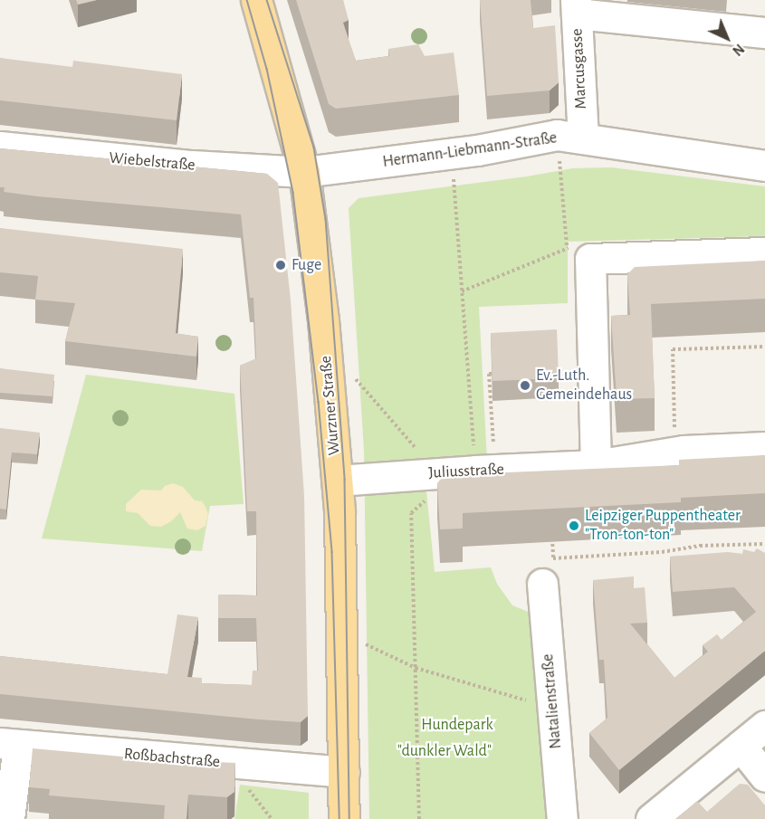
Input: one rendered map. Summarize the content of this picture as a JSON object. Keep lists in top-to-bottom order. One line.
{"streets":{"main road":["Wurzner Straße"],"street":["Marcusgasse","Hermann-Liebmann-Straße","Wiebelstraße","Juliusstraße","Natalienstraße","Roßbachstraße"]},"crossings":[["Marcusgasse","Hermann-Liebmann-Straße"],["Hermann-Liebmann-Straße","Wiebelstraße"],["Hermann-Liebmann-Straße","Wurzner Straße"],["Wiebelstraße","Wurzner Straße"],["Wurzner Straße","Juliusstraße"],["Wurzner Straße","Roßbachstraße"]],"parks":["Hundepark","\"dunkler Wald\""],"places":["Fuge","Ev.-Luth. Gemeindehaus","Leipziger Puppentheater \"Tron-ton-ton\""],"north":"bottom right"}
